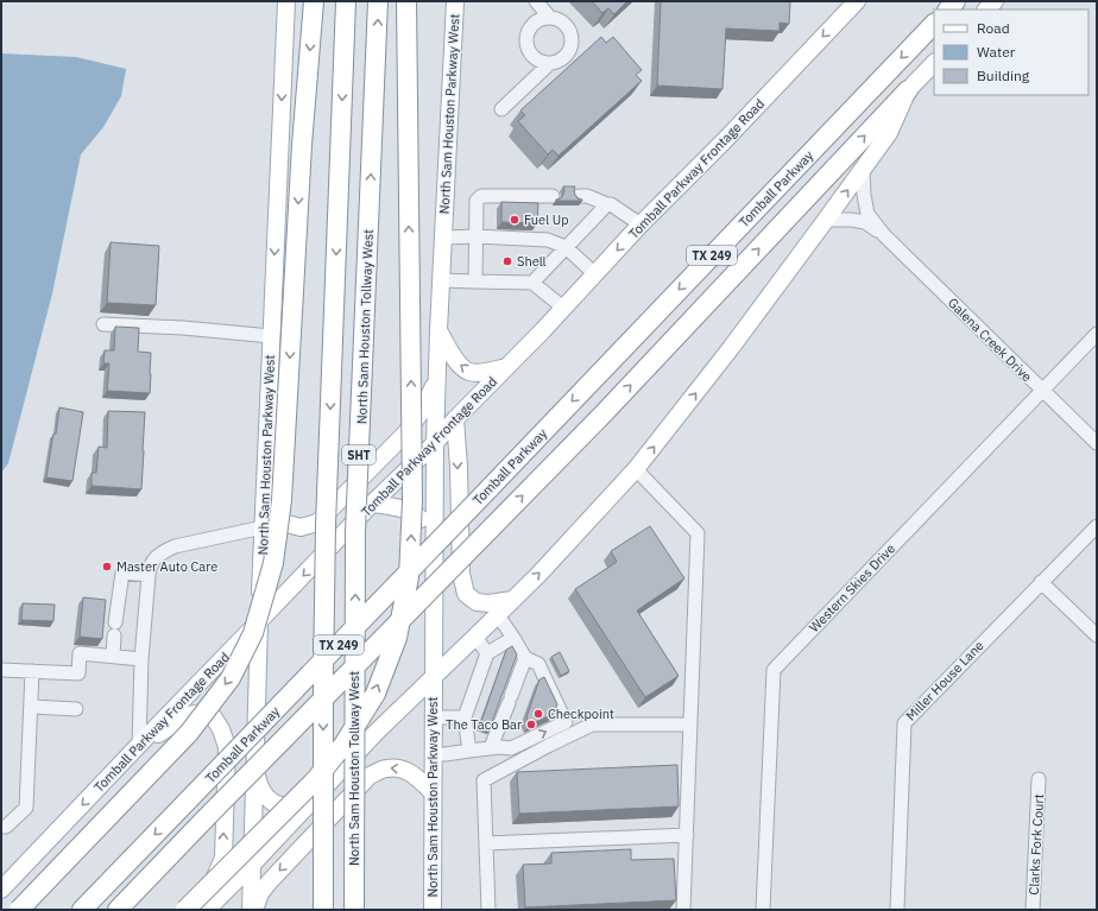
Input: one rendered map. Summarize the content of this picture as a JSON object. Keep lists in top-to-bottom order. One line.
{"streets":{"highway":["Tomball Parkway","TX 249","North Sam Houston Tollway West","SHT"],"main road":["North Sam Houston Parkway West","Tomball Parkway Frontage Road"],"street":["Galena Creek Drive","Western Skies Drive","Miller House Lane","Clarks Fork Court"]},"crossings":[["North Sam Houston Parkway West","Tomball Parkway Frontage Road"],["Galena Creek Drive","Western Skies Drive"]],"places":["Fuel Up","Shell","Master Auto Care","Checkpoint","The Taco Bar"],"legend":["Road","Water","Building"]}
